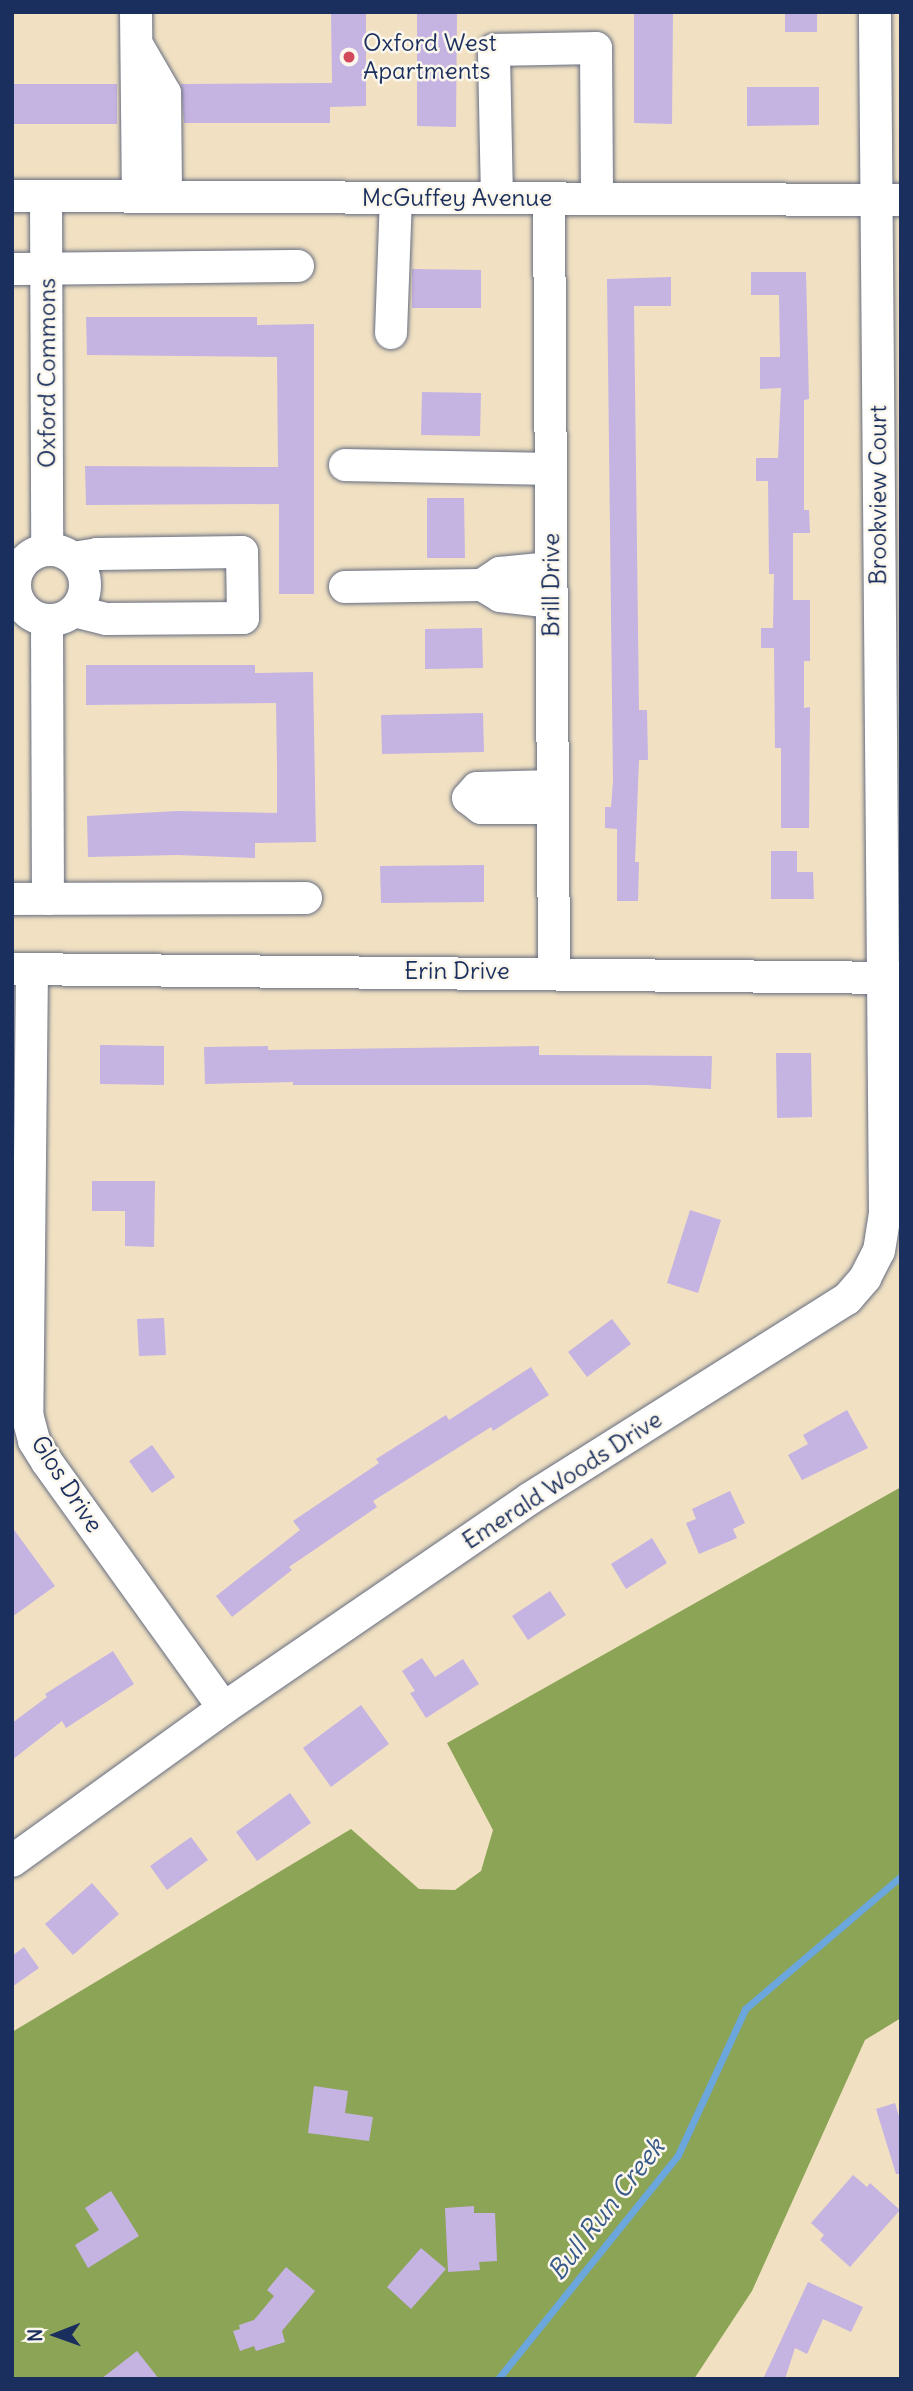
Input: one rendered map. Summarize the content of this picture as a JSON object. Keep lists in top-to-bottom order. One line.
{"streets":{"street":["McGuffey Avenue","Oxford Commons","Brookview Court","Brill Drive","Erin Drive","Emerald Woods Drive","Glos Drive"]},"crossings":[["McGuffey Avenue","Oxford Commons"],["McGuffey Avenue","Brookview Court"],["McGuffey Avenue","Brill Drive"],["Brookview Court","Erin Drive"],["Brookview Court","Emerald Woods Drive"],["Brill Drive","Erin Drive"],["Erin Drive","Emerald Woods Drive"],["Erin Drive","Glos Drive"],["Emerald Woods Drive","Glos Drive"]],"water":["Bull Run Creek"],"places":["Oxford West Apartments"],"north":"left"}
